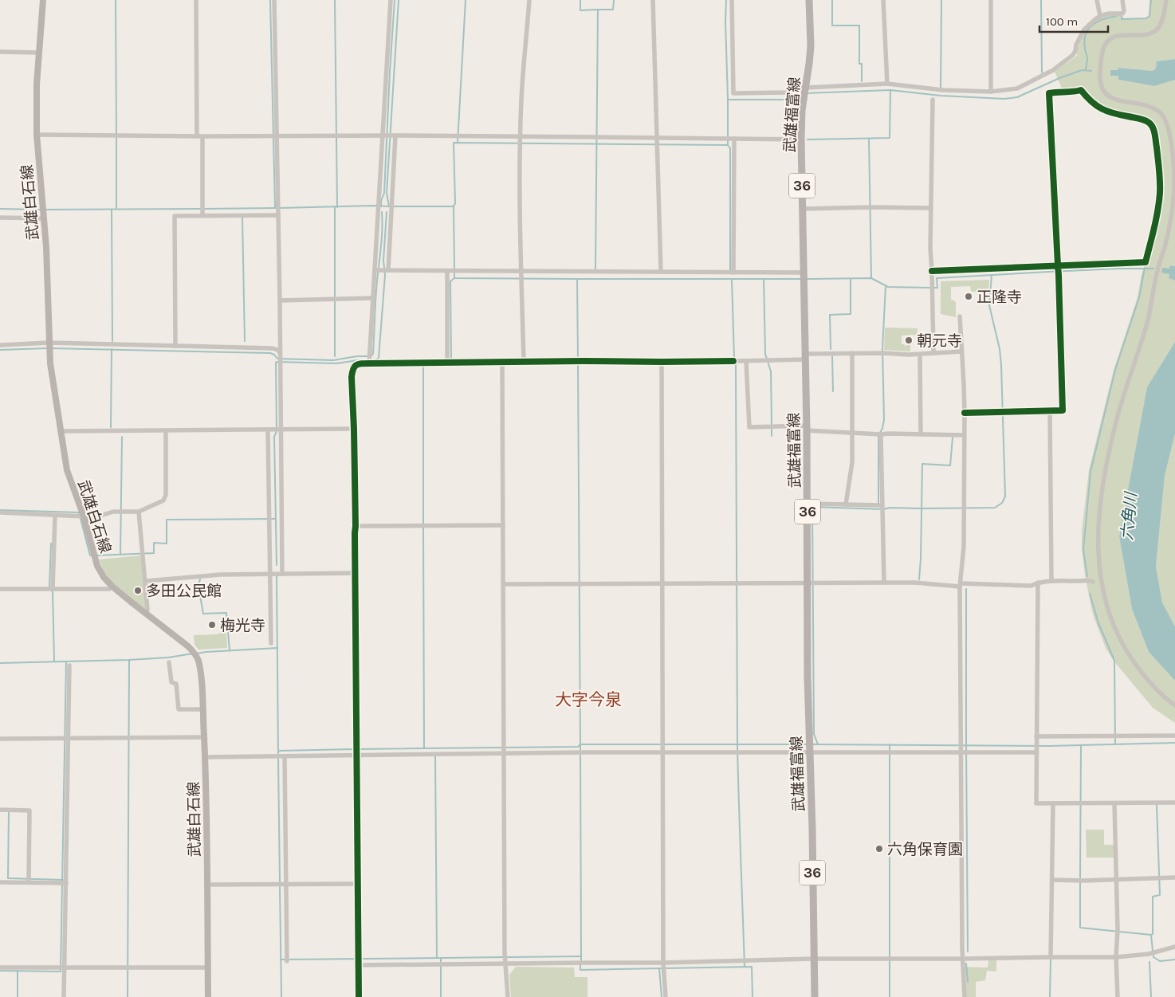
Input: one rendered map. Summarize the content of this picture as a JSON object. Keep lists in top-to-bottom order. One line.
{"streets":{"main road":["武雄福富線","36","武雄白石線"]},"districts":["大字今泉"],"water":["六角川"],"places":["正隆寺","朝元寺","多田公民館","梅光寺","六角保育園"],"scale_bar":"100 m"}
